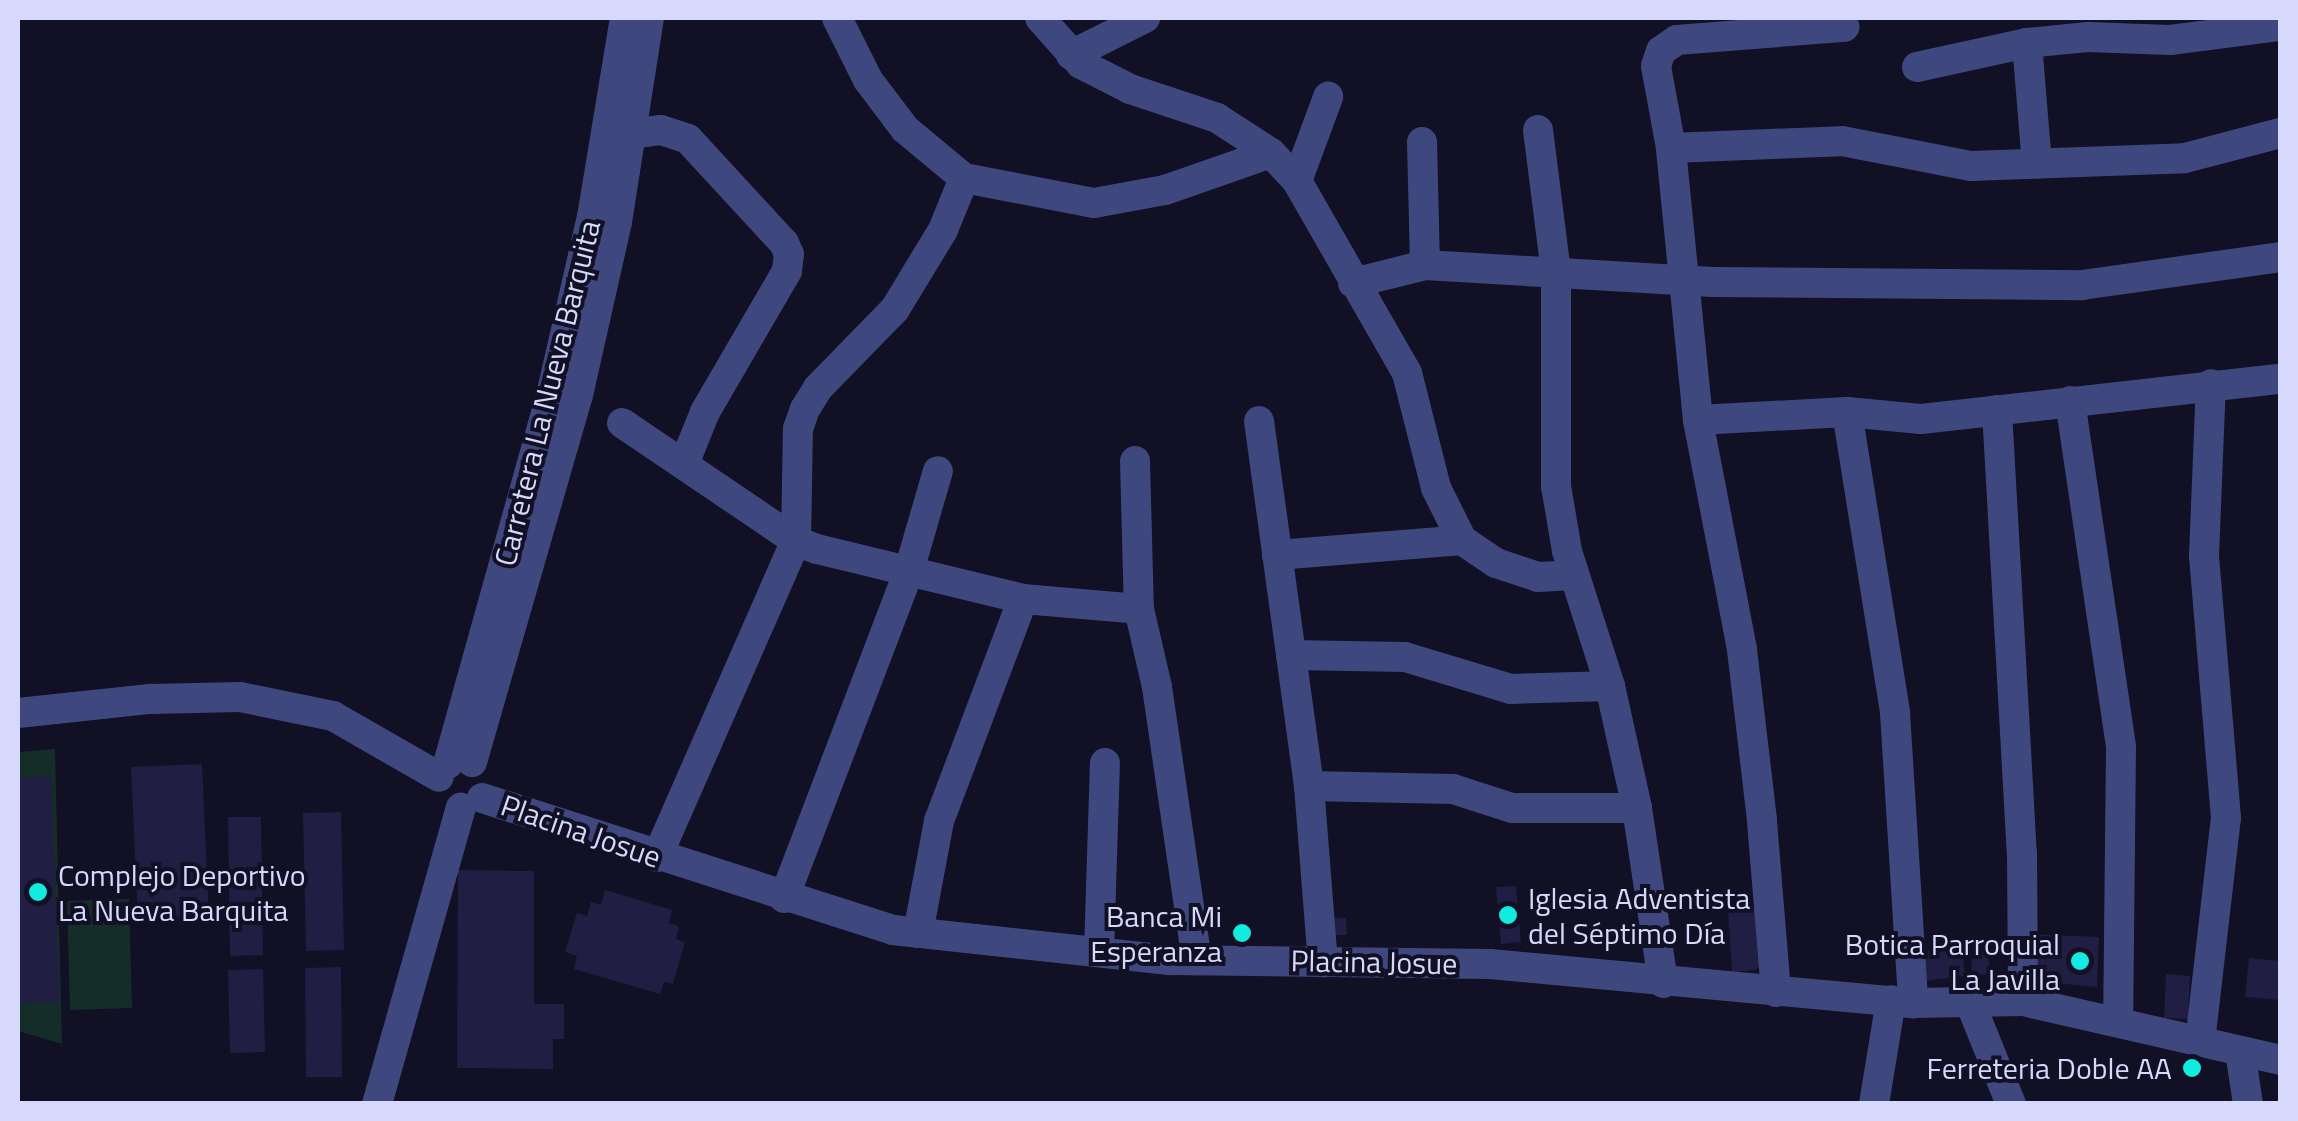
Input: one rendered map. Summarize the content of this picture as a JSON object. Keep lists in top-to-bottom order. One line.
{"streets":{"street":["Carretera La Nueva Barquita","Placina Josue"]},"places":["Complejo Deportivo La Nueva Barquita","Iglesia Adventista del Séptimo Día","Banca Mi Esperanza","Botica Parroquial La Javilla","Ferreteria Doble AA"]}
